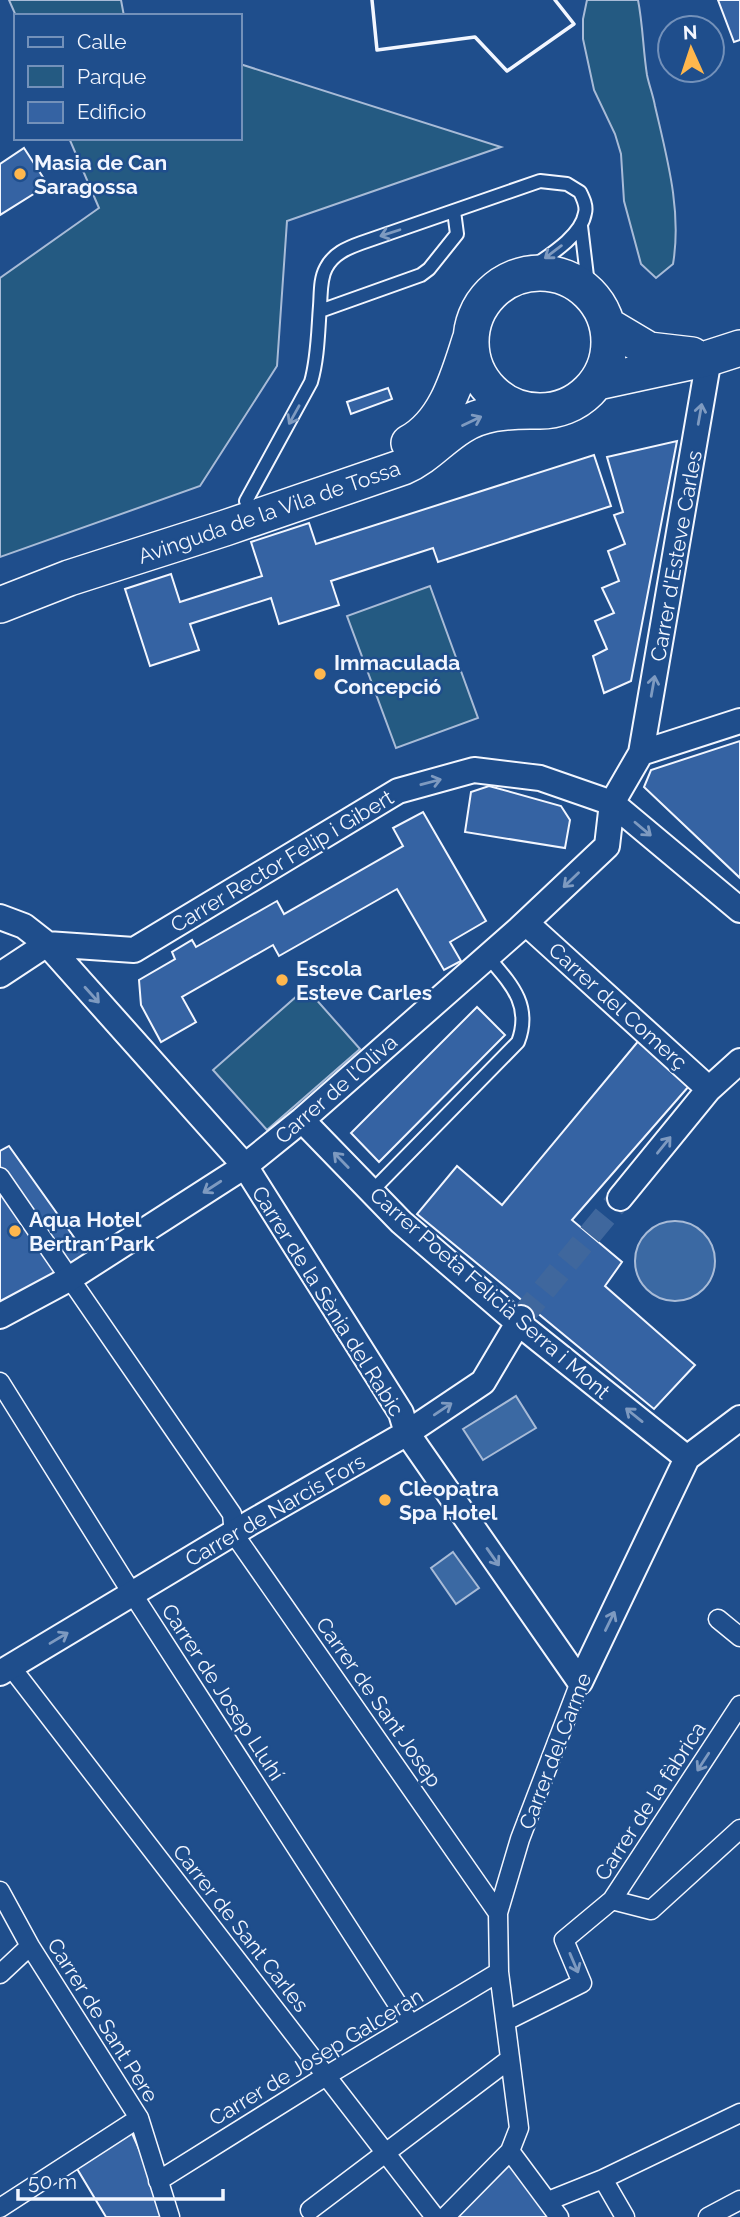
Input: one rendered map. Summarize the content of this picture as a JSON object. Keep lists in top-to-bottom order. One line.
{"streets":{"main road":["Avinguda de la Vila de Tossa"],"street":["Carrer d'Esteve Carles","Carrer Rector Felip i Gibert","Carrer del Comerç","Carrer de l'Oliva","Carrer Poeta Felicià Serra i Mont","Carrer de la Sènia del Rabic","Carrer de Narcís Fors","Carrer de Josep Lluhí","Carrer de Sant Josep","Carrer del Carme","Carrer de la fàbrica","Carrer de Sant Carles","Carrer de Sant Pere","Carrer de Josep Galceran"]},"crossings":[["Carrer Rector Felip i Gibert","Carrer de l'Oliva"],["Carrer Rector Felip i Gibert","Carrer de la Sènia del Rabic"],["Carrer del Comerç","Carrer de l'Oliva"],["Carrer de l'Oliva","Carrer Poeta Felicià Serra i Mont"],["Carrer de l'Oliva","Carrer de la Sènia del Rabic"],["Carrer de l'Oliva","Carrer de Sant Josep"],["Carrer Poeta Felicià Serra i Mont","Carrer de Narcís Fors"],["Carrer Poeta Felicià Serra i Mont","Carrer del Carme"],["Carrer de la Sènia del Rabic","Carrer de Narcís Fors"],["Carrer de la Sènia del Rabic","Carrer del Carme"],["Carrer de Narcís Fors","Carrer de Josep Lluhí"],["Carrer de Narcís Fors","Carrer de Sant Josep"],["Carrer de Narcís Fors","Carrer de Sant Carles"],["Carrer de Josep Lluhí","Carrer de Josep Galceran"],["Carrer de Sant Josep","Carrer del Carme"],["Carrer del Carme","Carrer de la fàbrica"],["Carrer del Carme","Carrer de Josep Galceran"],["Carrer de Sant Carles","Carrer de Josep Galceran"],["Carrer de Sant Pere","Carrer de Josep Galceran"]],"one_way":["Carrer d'Esteve Carles","Carrer Rector Felip i Gibert","Carrer de l'Oliva","Carrer Poeta Felicià Serra i Mont","Carrer de la Sènia del Rabic","Carrer de Narcís Fors","Carrer de la fàbrica"],"places":["Masia de Can Saragossa","Immaculada Concepció","Escola Esteve Carles","Aqua Hotel Bertran Park","Cleopatra Spa Hotel"],"legend":["Calle","Parque","Edificio"],"scale_bar":"50 m","north":"top"}
